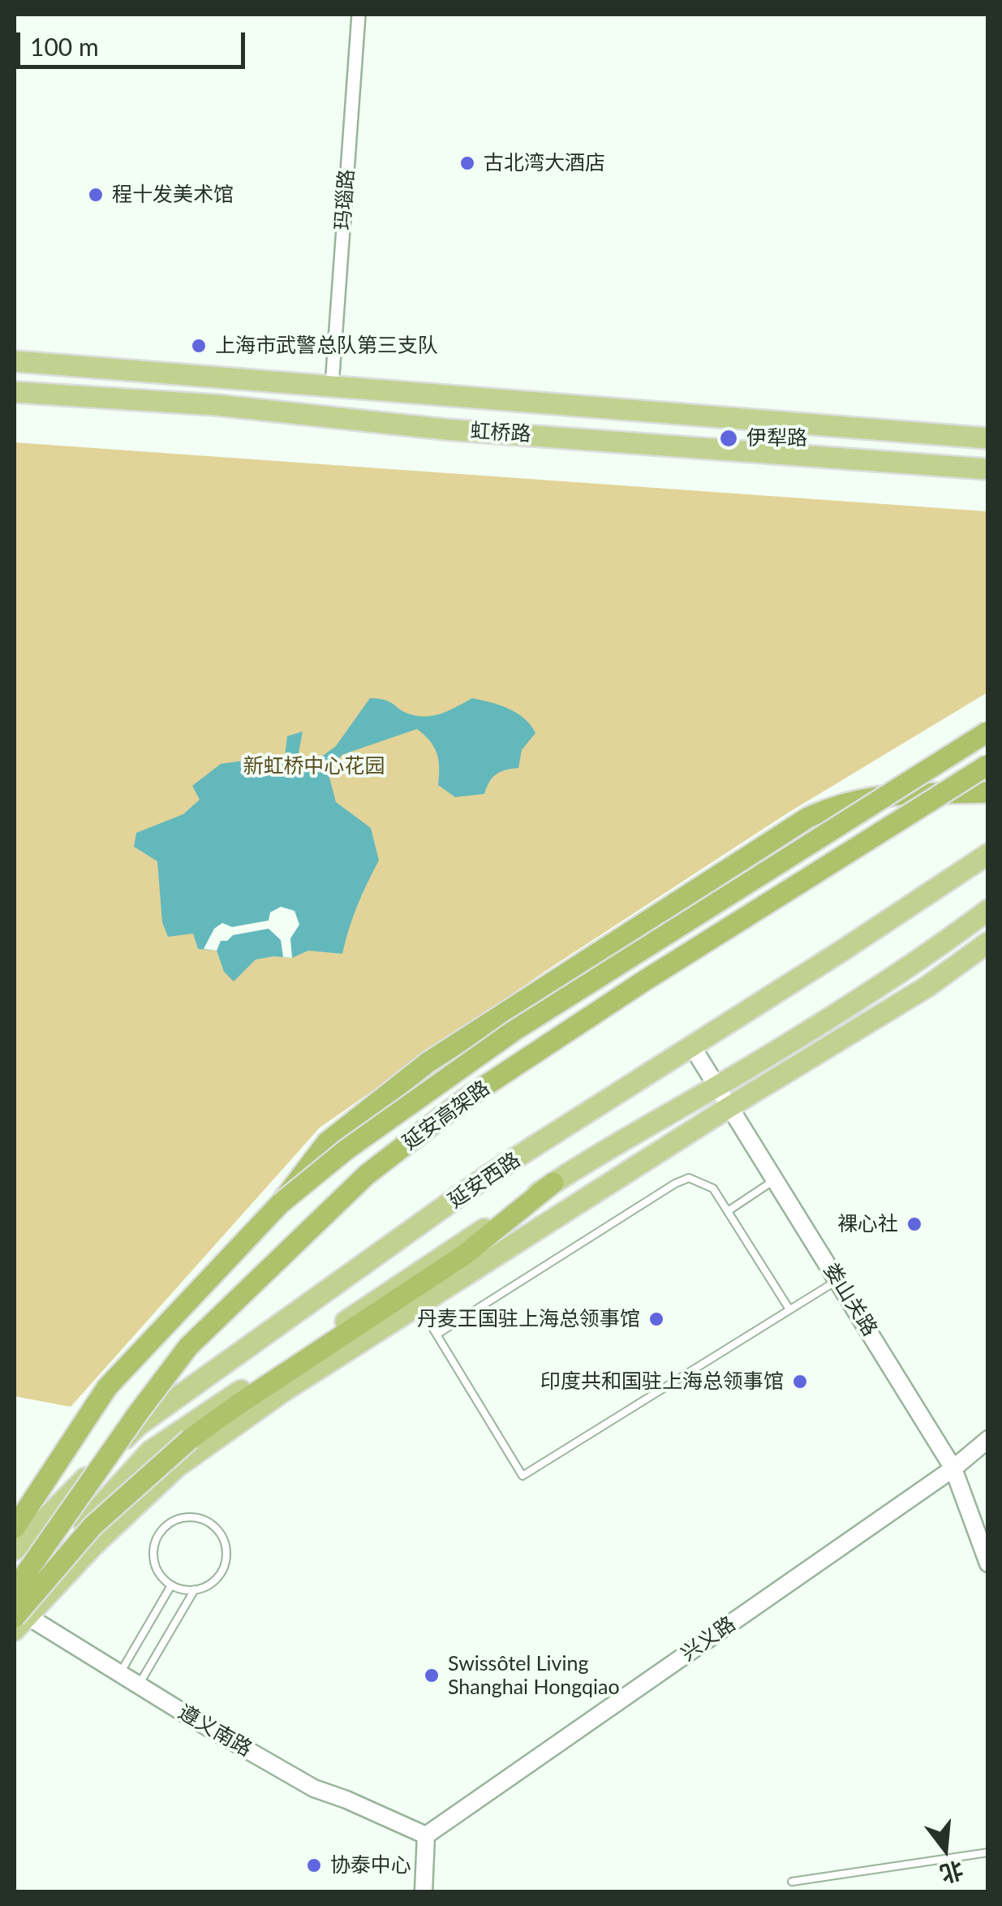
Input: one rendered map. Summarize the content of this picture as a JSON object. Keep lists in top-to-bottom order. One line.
{"streets":{"highway":["延安高架路"],"main road":["虹桥路","延安西路"],"street":["玛瑙路","娄山关路","兴义路","遵义南路"]},"crossings":[["玛瑙路","虹桥路"],["延安高架路","延安西路"],["延安西路","娄山关路"],["延安西路","遵义南路"],["娄山关路","兴义路"],["兴义路","遵义南路"]],"parks":["新虹桥中心花园"],"places":["古北湾大酒店","程十发美术馆","上海市武警总队第三支队","伊犁路","裸心社","丹麦王国驻上海总领事馆","印度共和国驻上海总领事馆","Swissôtel Living Shanghai Hongqiao","协泰中心"],"scale_bar":"100 m","north":"bottom"}
